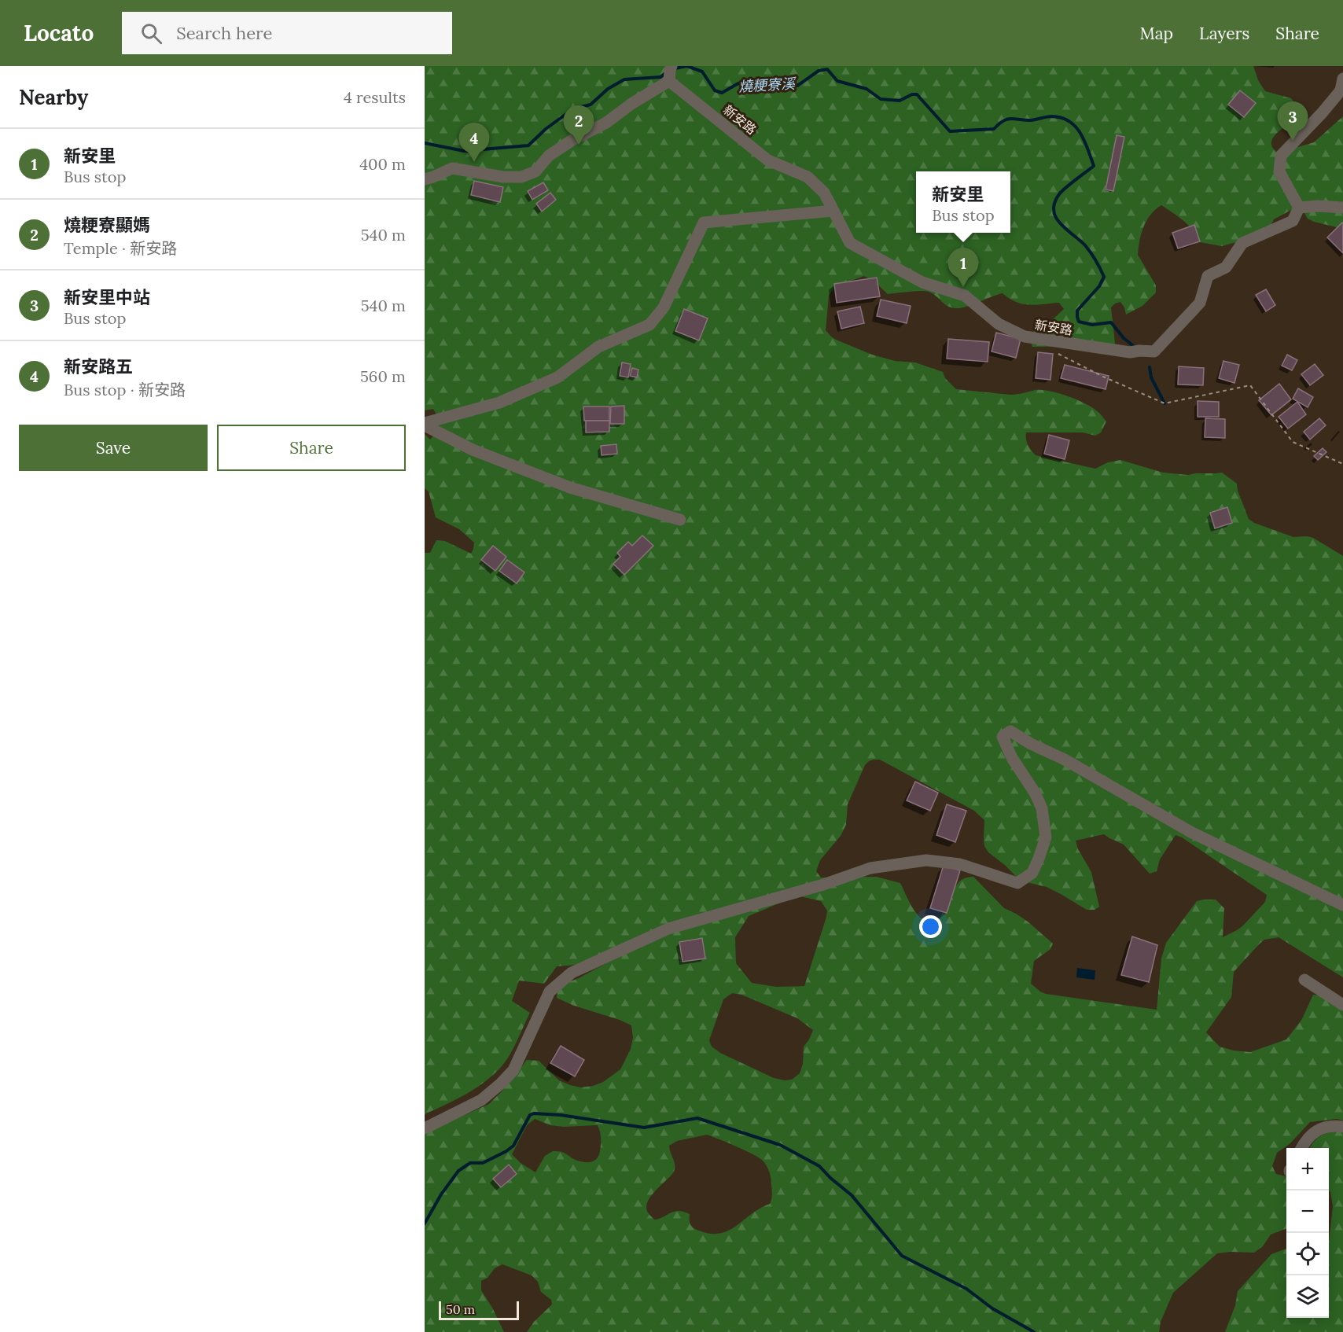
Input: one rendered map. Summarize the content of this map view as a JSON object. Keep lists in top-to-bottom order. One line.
{"streets":{"street":["新安路"]},"water":["燒粳寮溪"],"scale_bar":"50 m","page":{"header":"Locato","search":"Search here","nav":["Map","Layers","Share"],"heading":["Nearby","4 results"],"pins":["3","2","4","1"],"list":[{"mark":"1","name":"新安里","note":"Bus stop","value":"400 m"},{"mark":"2","name":"燒粳寮顯媽","note":"Temple · 新安路","value":"540 m"},{"mark":"3","name":"新安里中站","note":"Bus stop","value":"540 m"},{"mark":"4","name":"新安路五","note":"Bus stop · 新安路","value":"560 m"}],"popup":["新安里","Bus stop"],"buttons":["Save","Share"],"map_buttons":["+","−"],"scale":"50 m"}}
